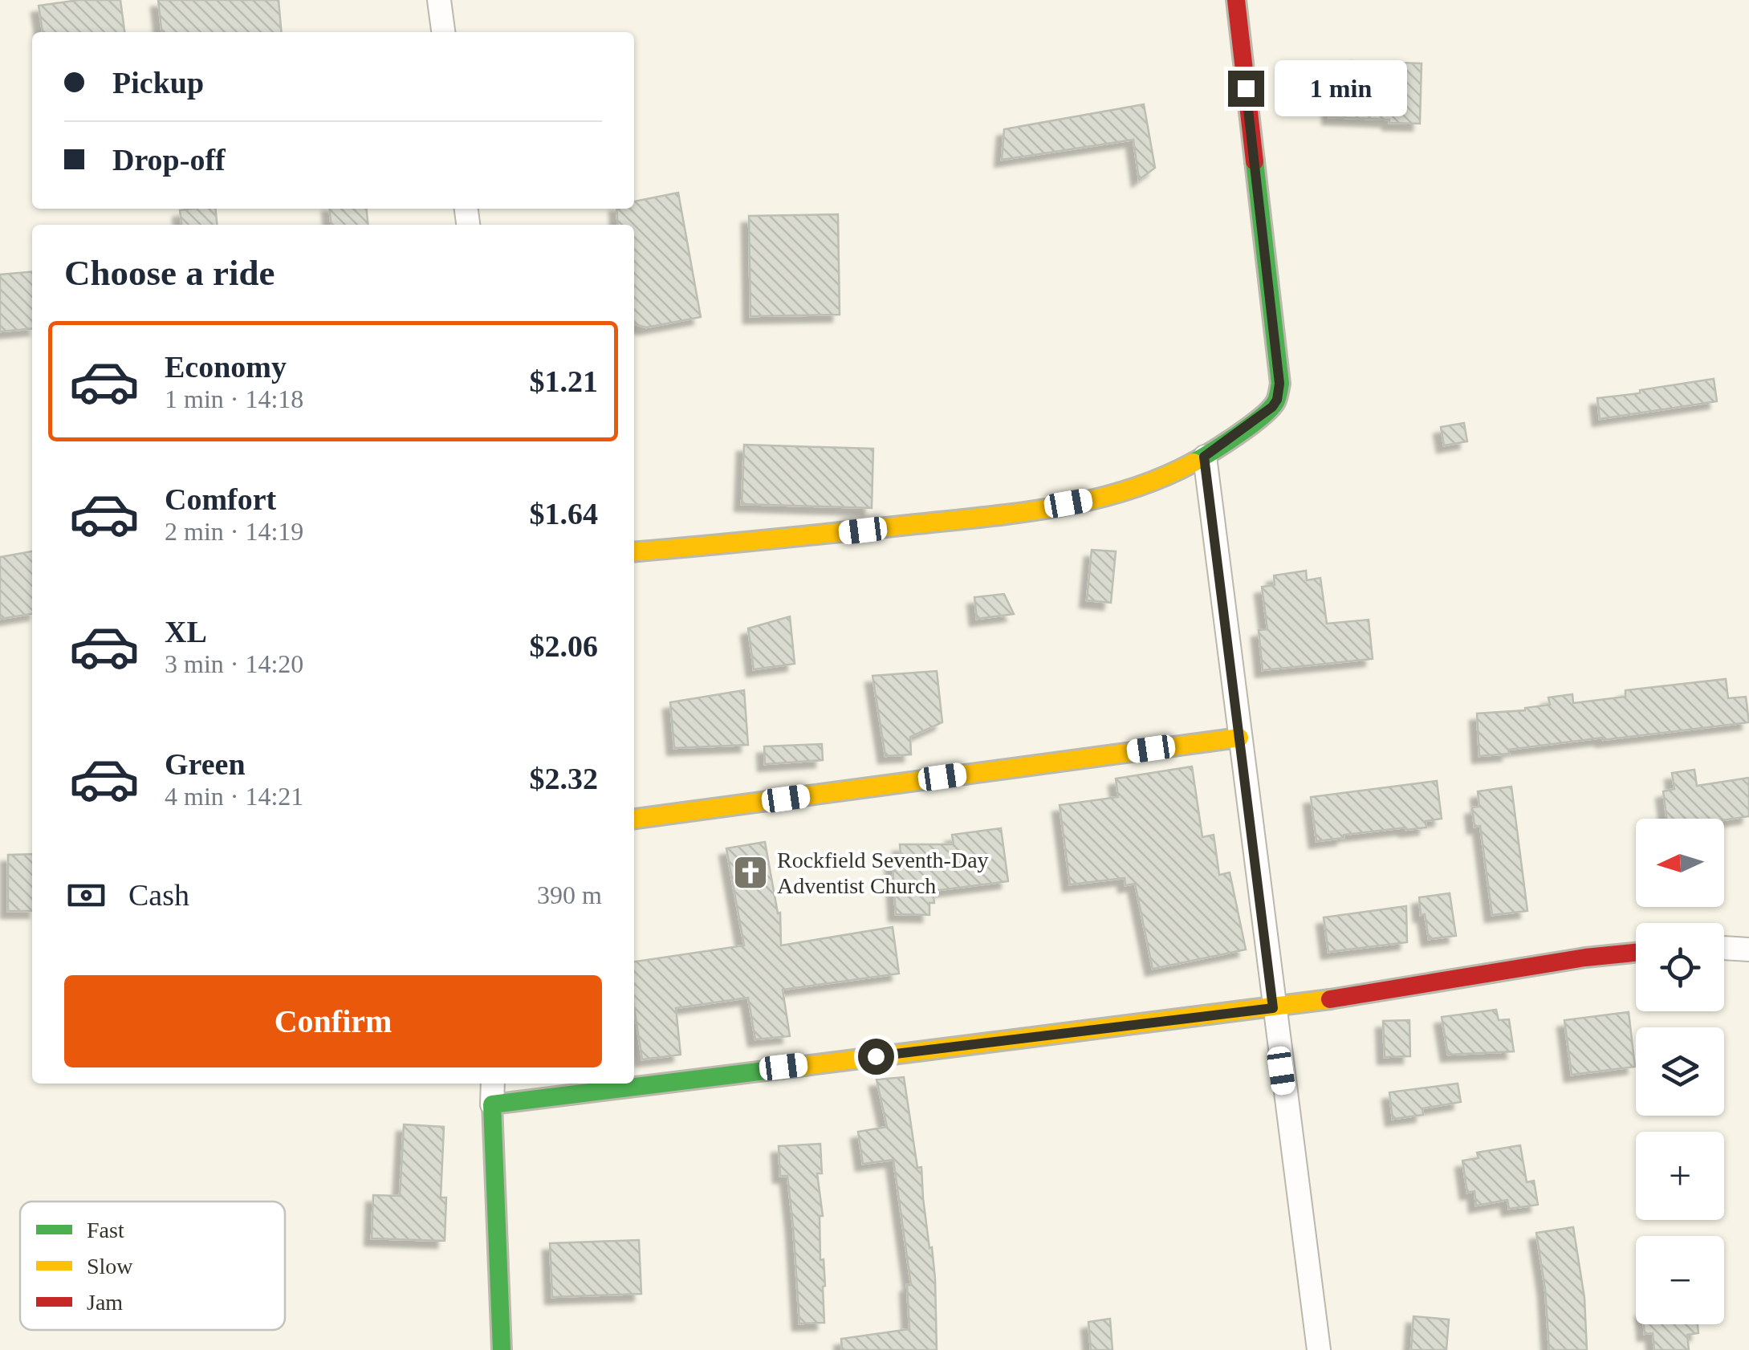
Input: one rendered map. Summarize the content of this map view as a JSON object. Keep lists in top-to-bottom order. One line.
{"places":{"church":["Rockfield Seventh-Day Adventist Church"]},"legend":["Fast","Slow","Jam"],"north":"left","page":{"banner":["Pickup","Drop-off"],"bubble":"1 min","heading":"Choose a ride","list":[{"name":"Economy","note":"1 min · 14:18","value":"$1.21"},{"name":"Comfort","note":"2 min · 14:19","value":"$1.64"},{"name":"XL","note":"3 min · 14:20","value":"$2.06"},{"name":"Green","note":"4 min · 14:21","value":"$2.32"}],"map_buttons":["+","−"],"pay":["Cash","390 m"],"buttons":"Confirm"}}
